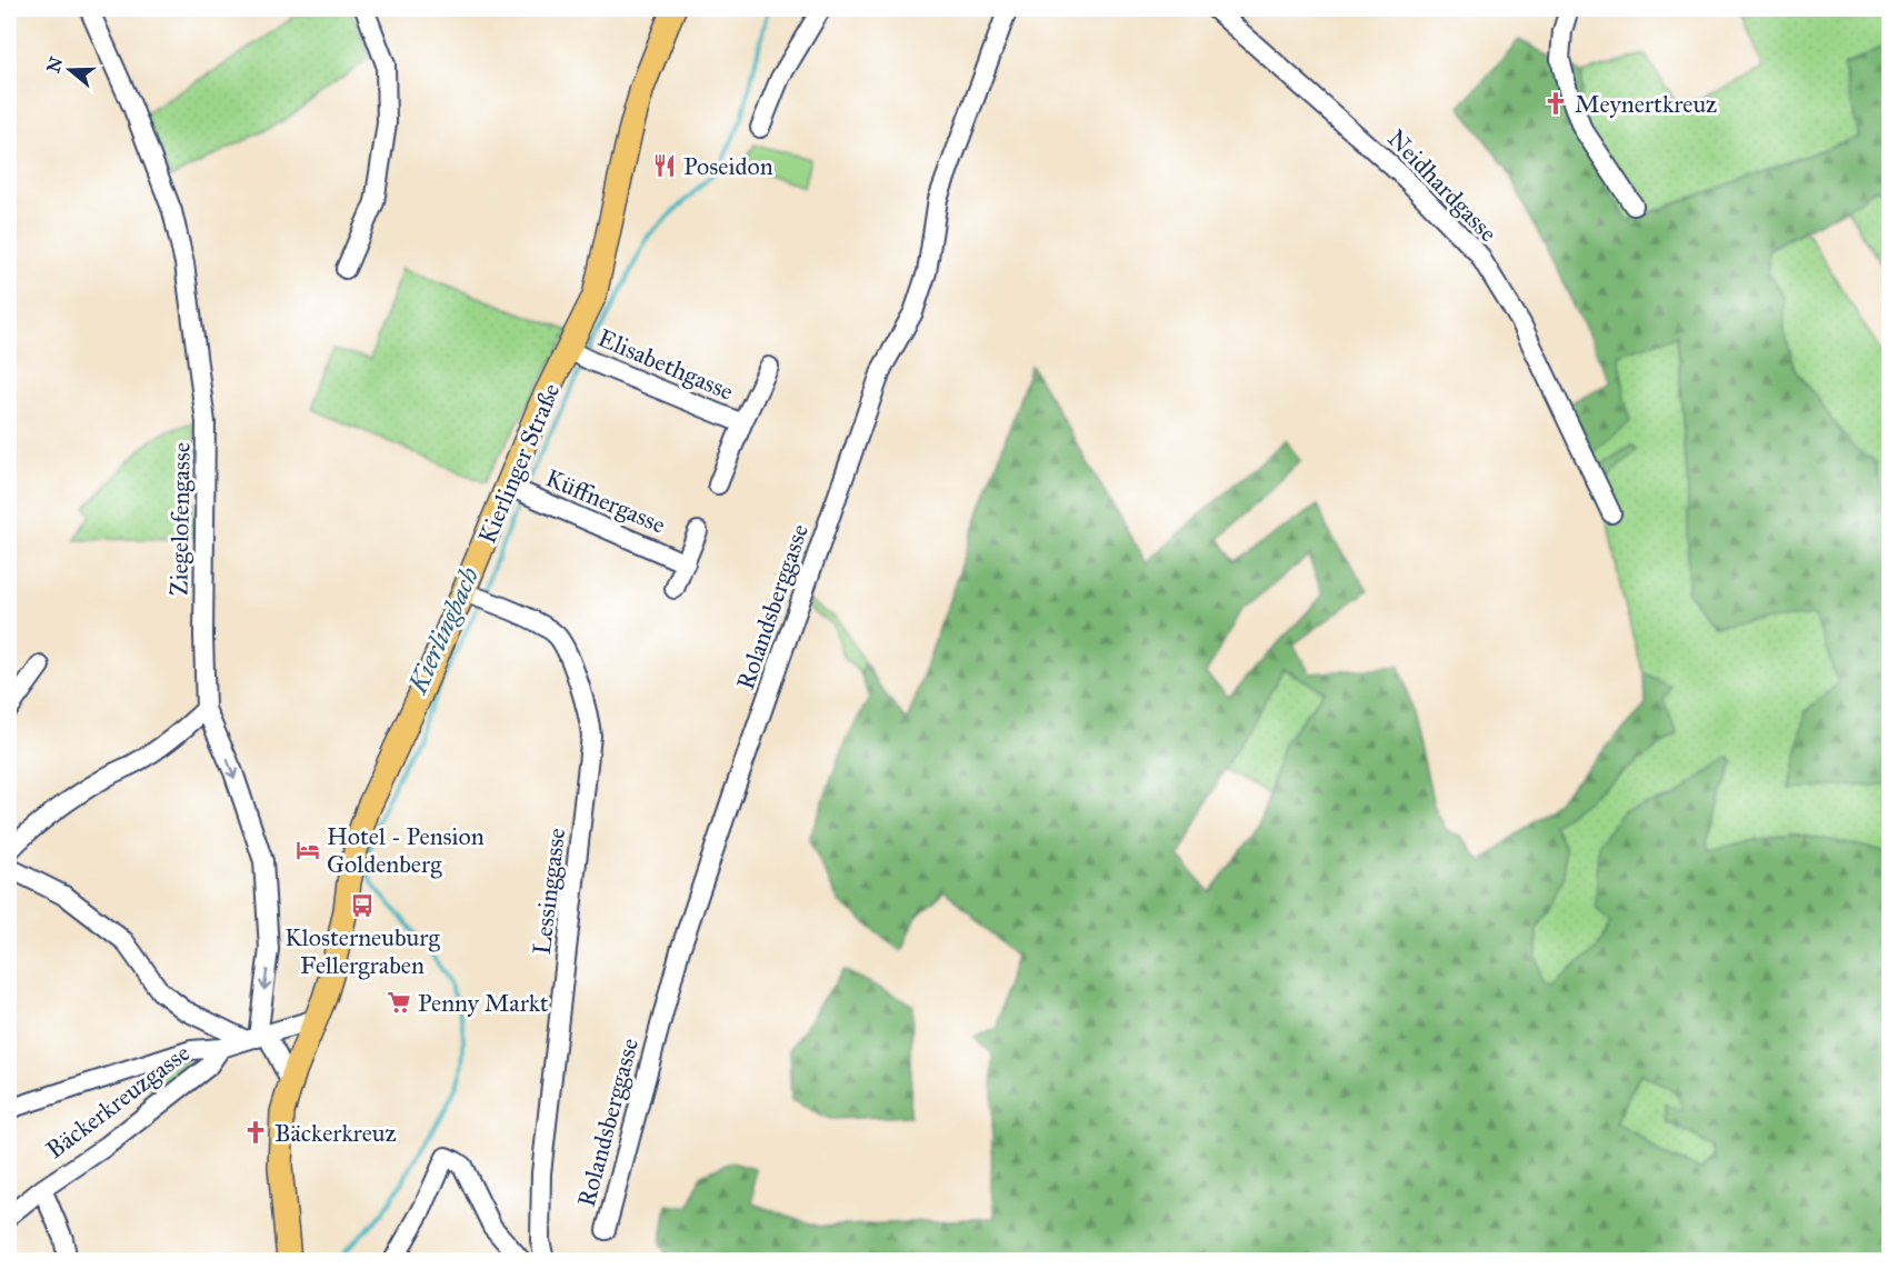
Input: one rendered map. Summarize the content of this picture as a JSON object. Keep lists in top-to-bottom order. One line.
{"streets":{"main road":["Kierlinger Straße"],"street":["Neidhardgasse","Elisabethgasse","Küffnergasse","Ziegelofengasse","Rolandsberggasse","Lessinggasse","Bäckerkreuzgasse"]},"crossings":[["Elisabethgasse","Kierlinger Straße"],["Kierlinger Straße","Küffnergasse"],["Kierlinger Straße","Lessinggasse"]],"water":["Kierlingbach"],"places":{"church":["Meynertkreuz","Bäckerkreuz"],"restaurant":["Poseidon"],"hotel":["Hotel - Pension Goldenberg"],"bus stop":["Klosterneuburg Fellergraben"],"supermarket":["Penny Markt"]},"north":"left"}
